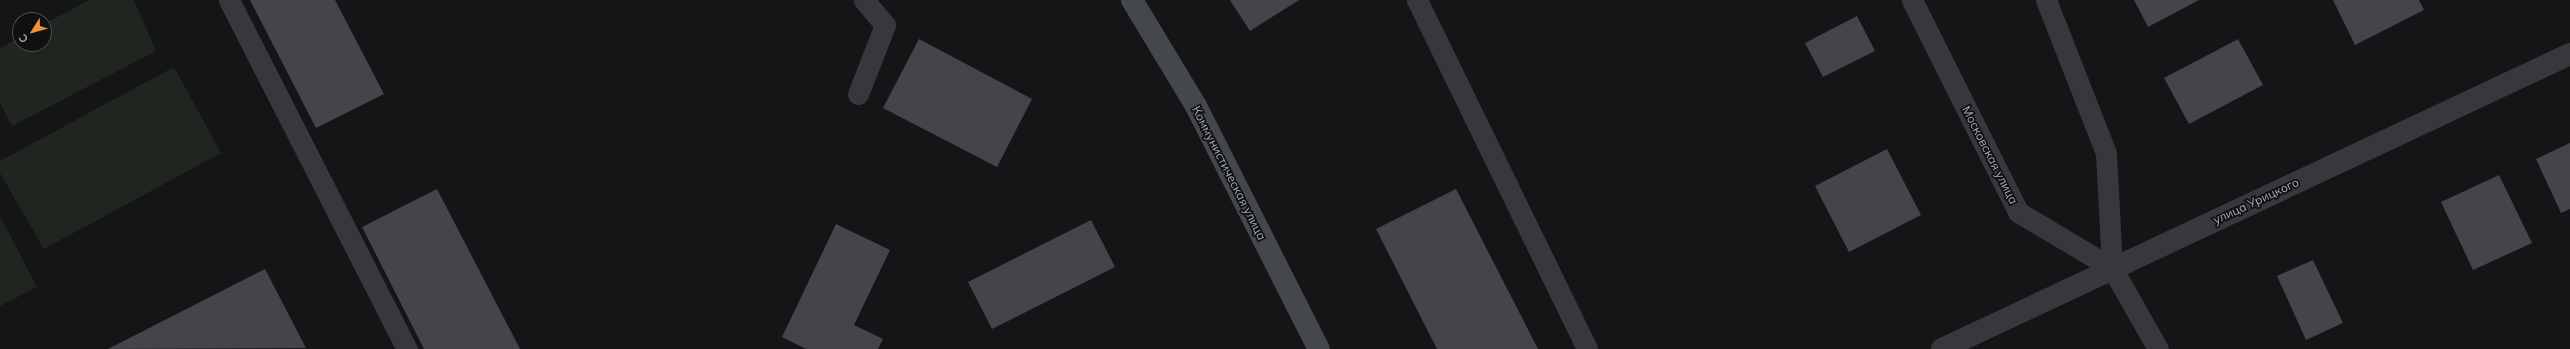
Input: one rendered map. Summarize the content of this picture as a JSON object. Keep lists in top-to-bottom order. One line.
{"streets":{"main road":["Коммунистическая улица"],"street":["улица Урицкого"],"lane":["Московская улица"]},"crossings":[["Московская улица","улица Урицкого"]],"north":"bottom left"}
